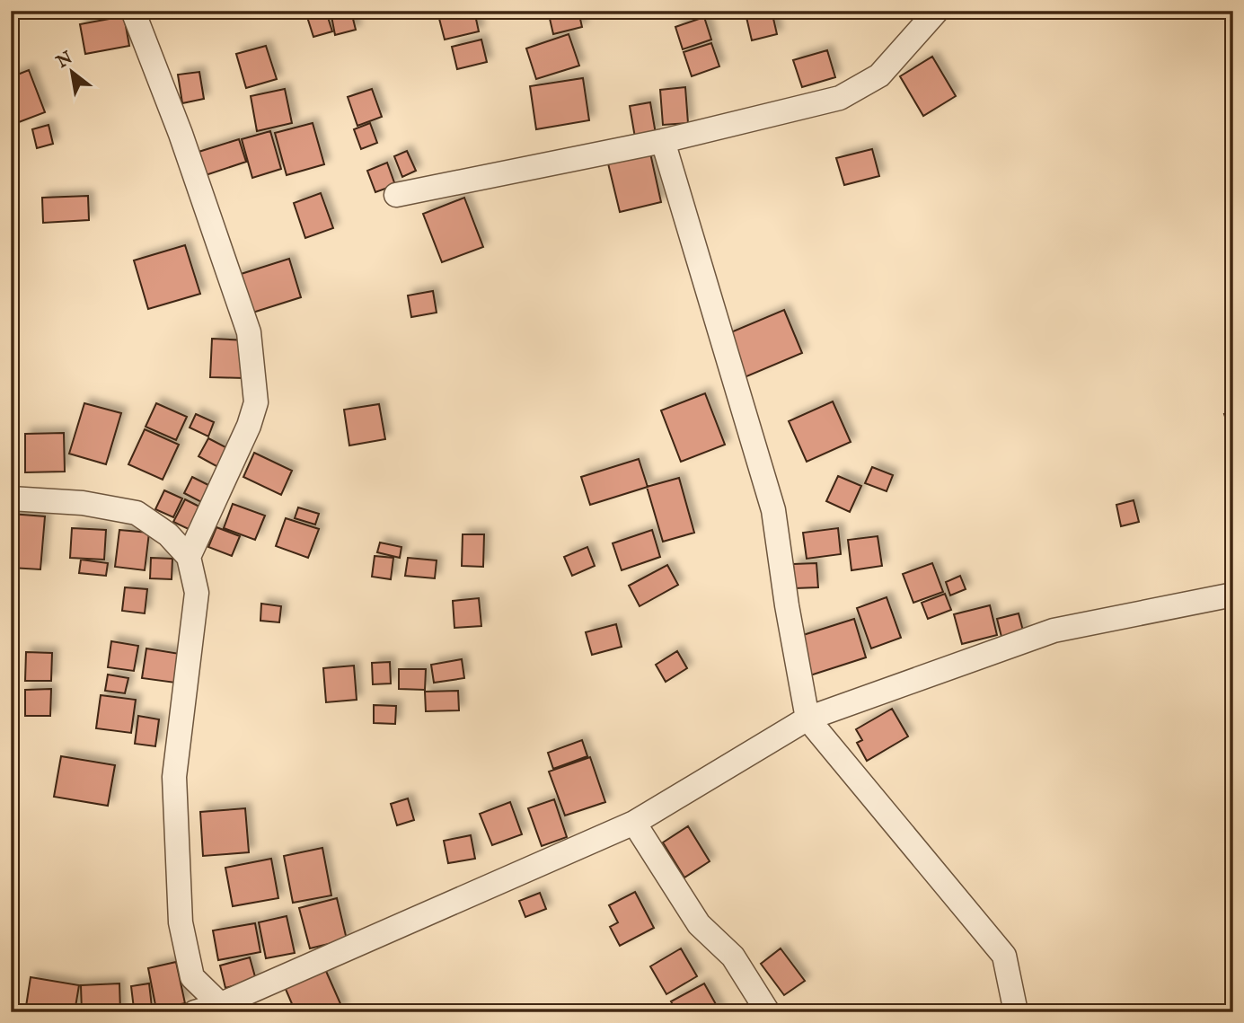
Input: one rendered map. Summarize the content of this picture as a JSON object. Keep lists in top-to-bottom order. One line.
{"north":"top left"}
